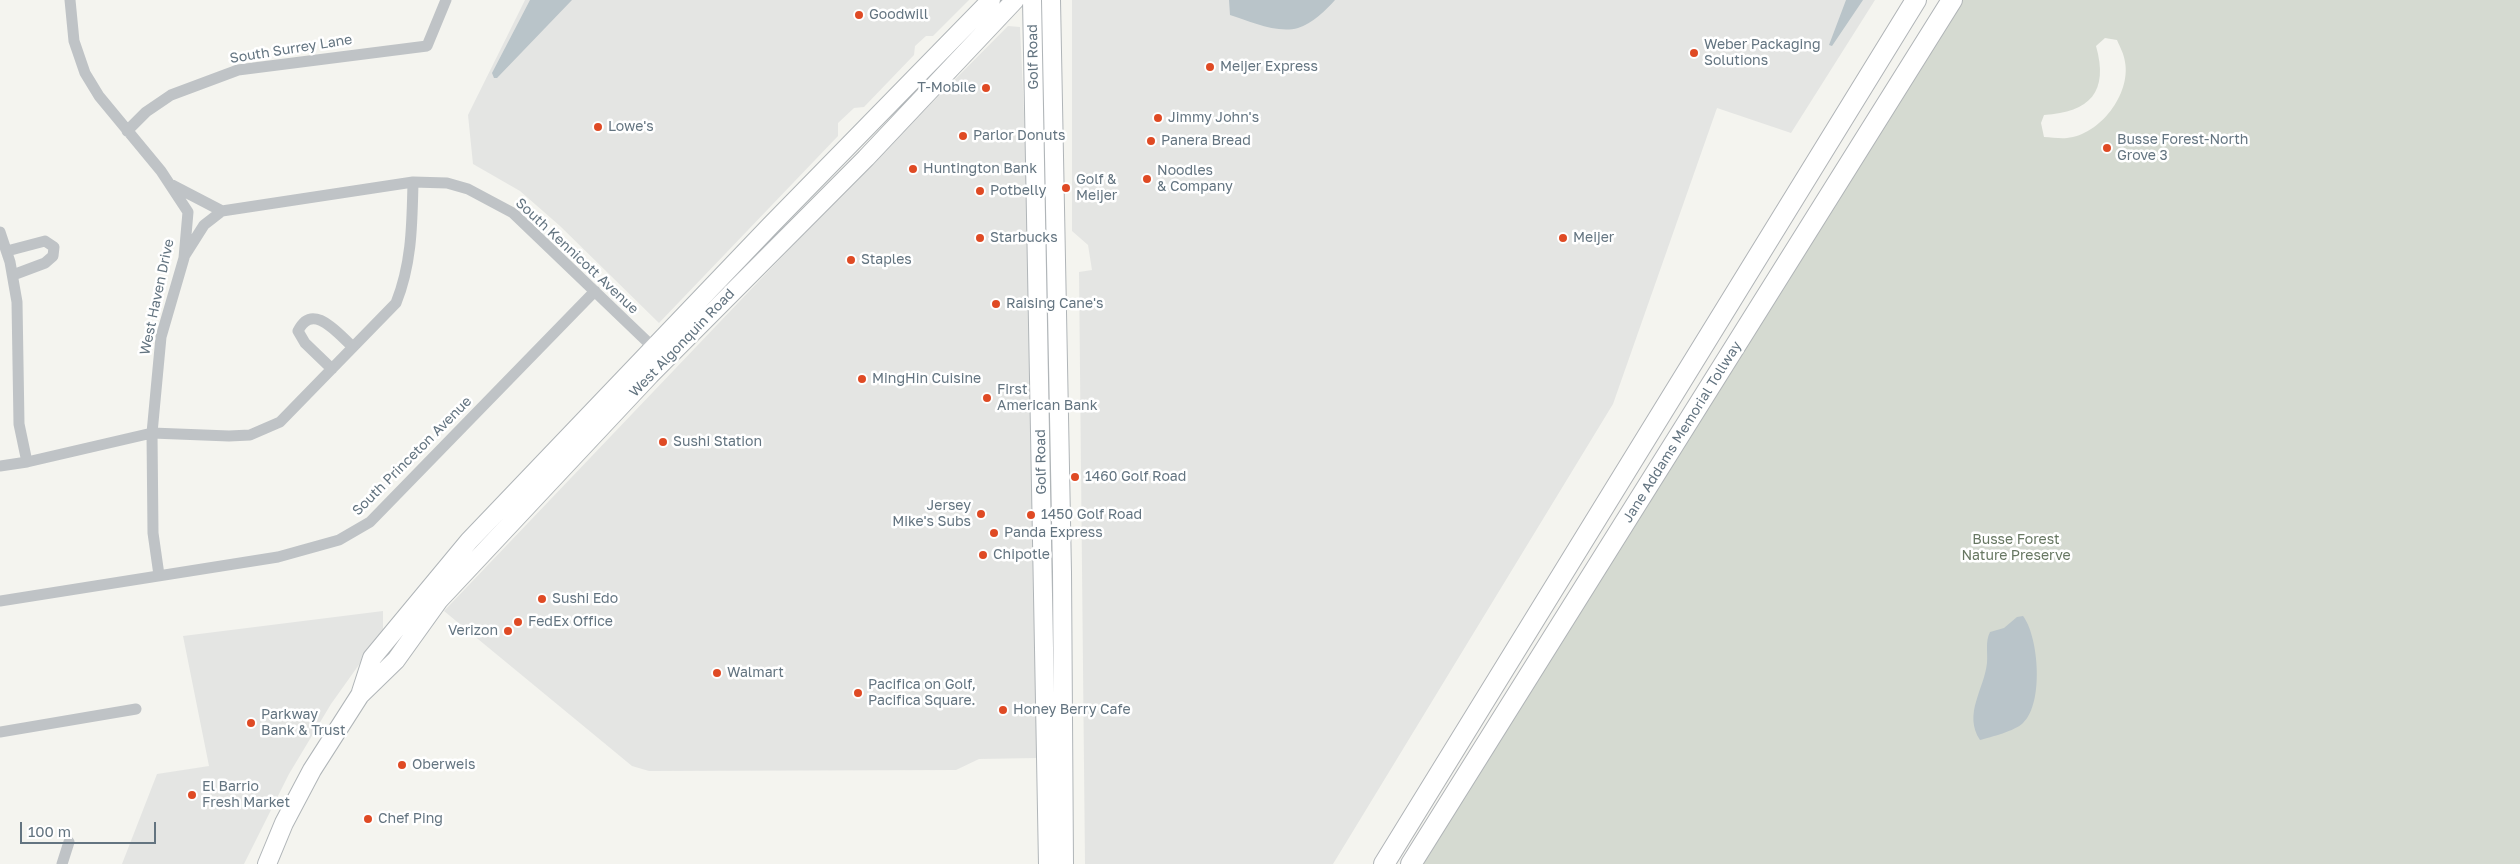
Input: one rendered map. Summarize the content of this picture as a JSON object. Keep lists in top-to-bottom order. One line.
{"streets":{"highway":["Jane Addams Memorial Tollway"],"main road":["Golf Road","West Algonquin Road"],"street":["South Surrey Lane","South Kennicott Avenue","West Haven Drive","South Princeton Avenue"]},"crossings":[["South Surrey Lane","West Haven Drive"],["South Kennicott Avenue","West Algonquin Road"],["South Kennicott Avenue","South Princeton Avenue"],["West Haven Drive","South Princeton Avenue"]],"parks":["Busse Forest Nature Preserve"],"places":["Goodwill","Weber Packaging Solutions","Meijer Express","T-Mobile","Jimmy John's","Lowe's","Parlor Donuts","Panera Bread","Busse Forest-North Grove 3","Huntington Bank","Noodles & Company","Golf & Meijer","Potbelly","Starbucks","Meijer","Staples","Raising Cane's","MingHin Cuisine","First American Bank","Sushi Station","1460 Golf Road","Jersey Mike's Subs","1450 Golf Road","Panda Express","Chipotle","Sushi Edo","FedEx Office","Verizon","Walmart","Pacifica on Golf, Pacifica Square.","Honey Berry Cafe","Parkway Bank & Trust","Oberweis","El Barrio Fresh Market","Chef Ping"],"scale_bar":"100 m"}
